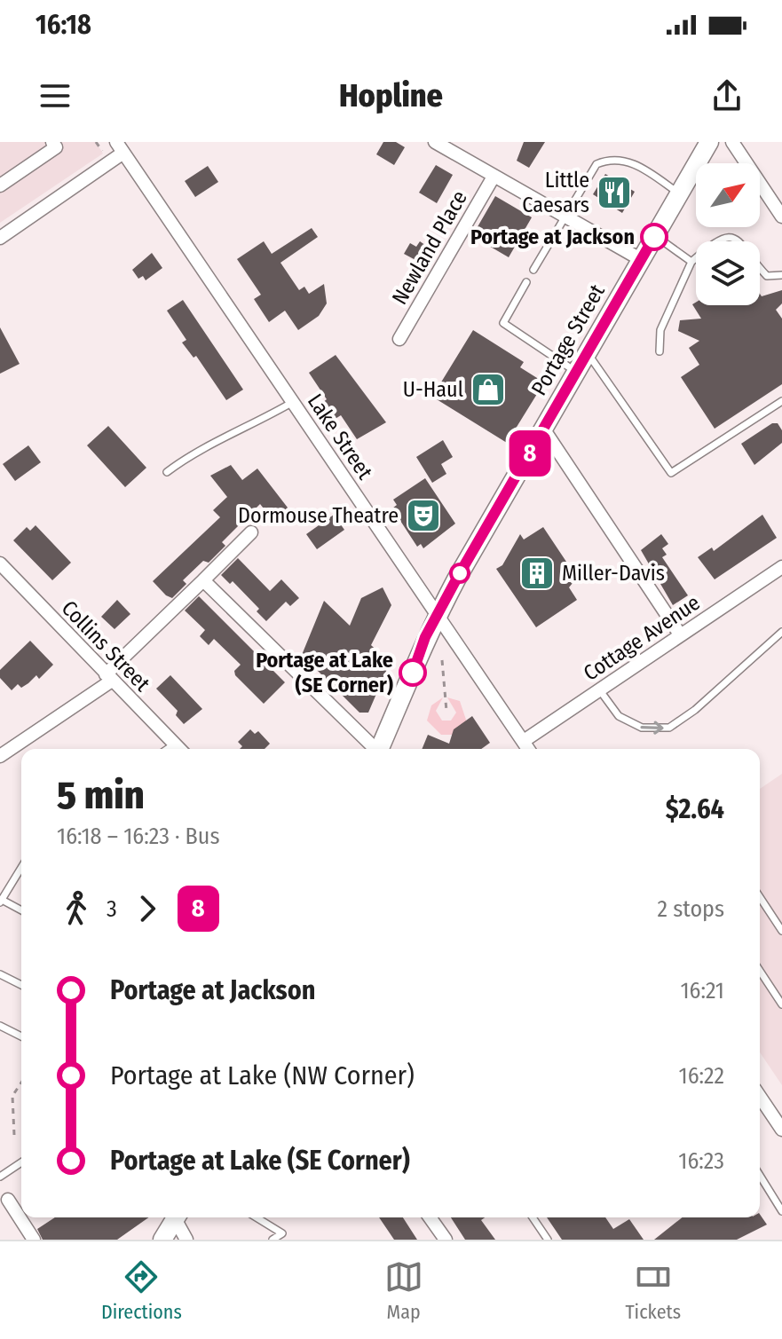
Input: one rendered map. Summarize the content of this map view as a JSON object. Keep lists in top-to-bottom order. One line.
{"streets":{"main road":["Portage Street"],"street":["Newland Place","Lake Street","Cottage Avenue","Collins Street"]},"crossings":[["Portage Street","Lake Street"],["Lake Street","Cottage Avenue"]],"places":{"restaurant":["Little Caesars"],"other":["Portage at Jackson","Portage at Lake (SE Corner)"],"shop":["U-Haul"],"theatre":["Dormouse Theatre"],"building":["Miller-Davis"]},"lines":["bus line 8"],"north":"top right","page":{"status":"16:18","header":"Hopline","on_map":"8","heading":["5 min","16:18 – 16:23 · Bus","$2.64"],"legs":["3","8","2 stops"],"list":[{"name":"Portage at Jackson","value":"16:21"},{"name":"Portage at Lake (NW Corner)","value":"16:22"},{"name":"Portage at Lake (SE Corner)","value":"16:23"}],"tabs":["Directions","Map","Tickets"]}}
